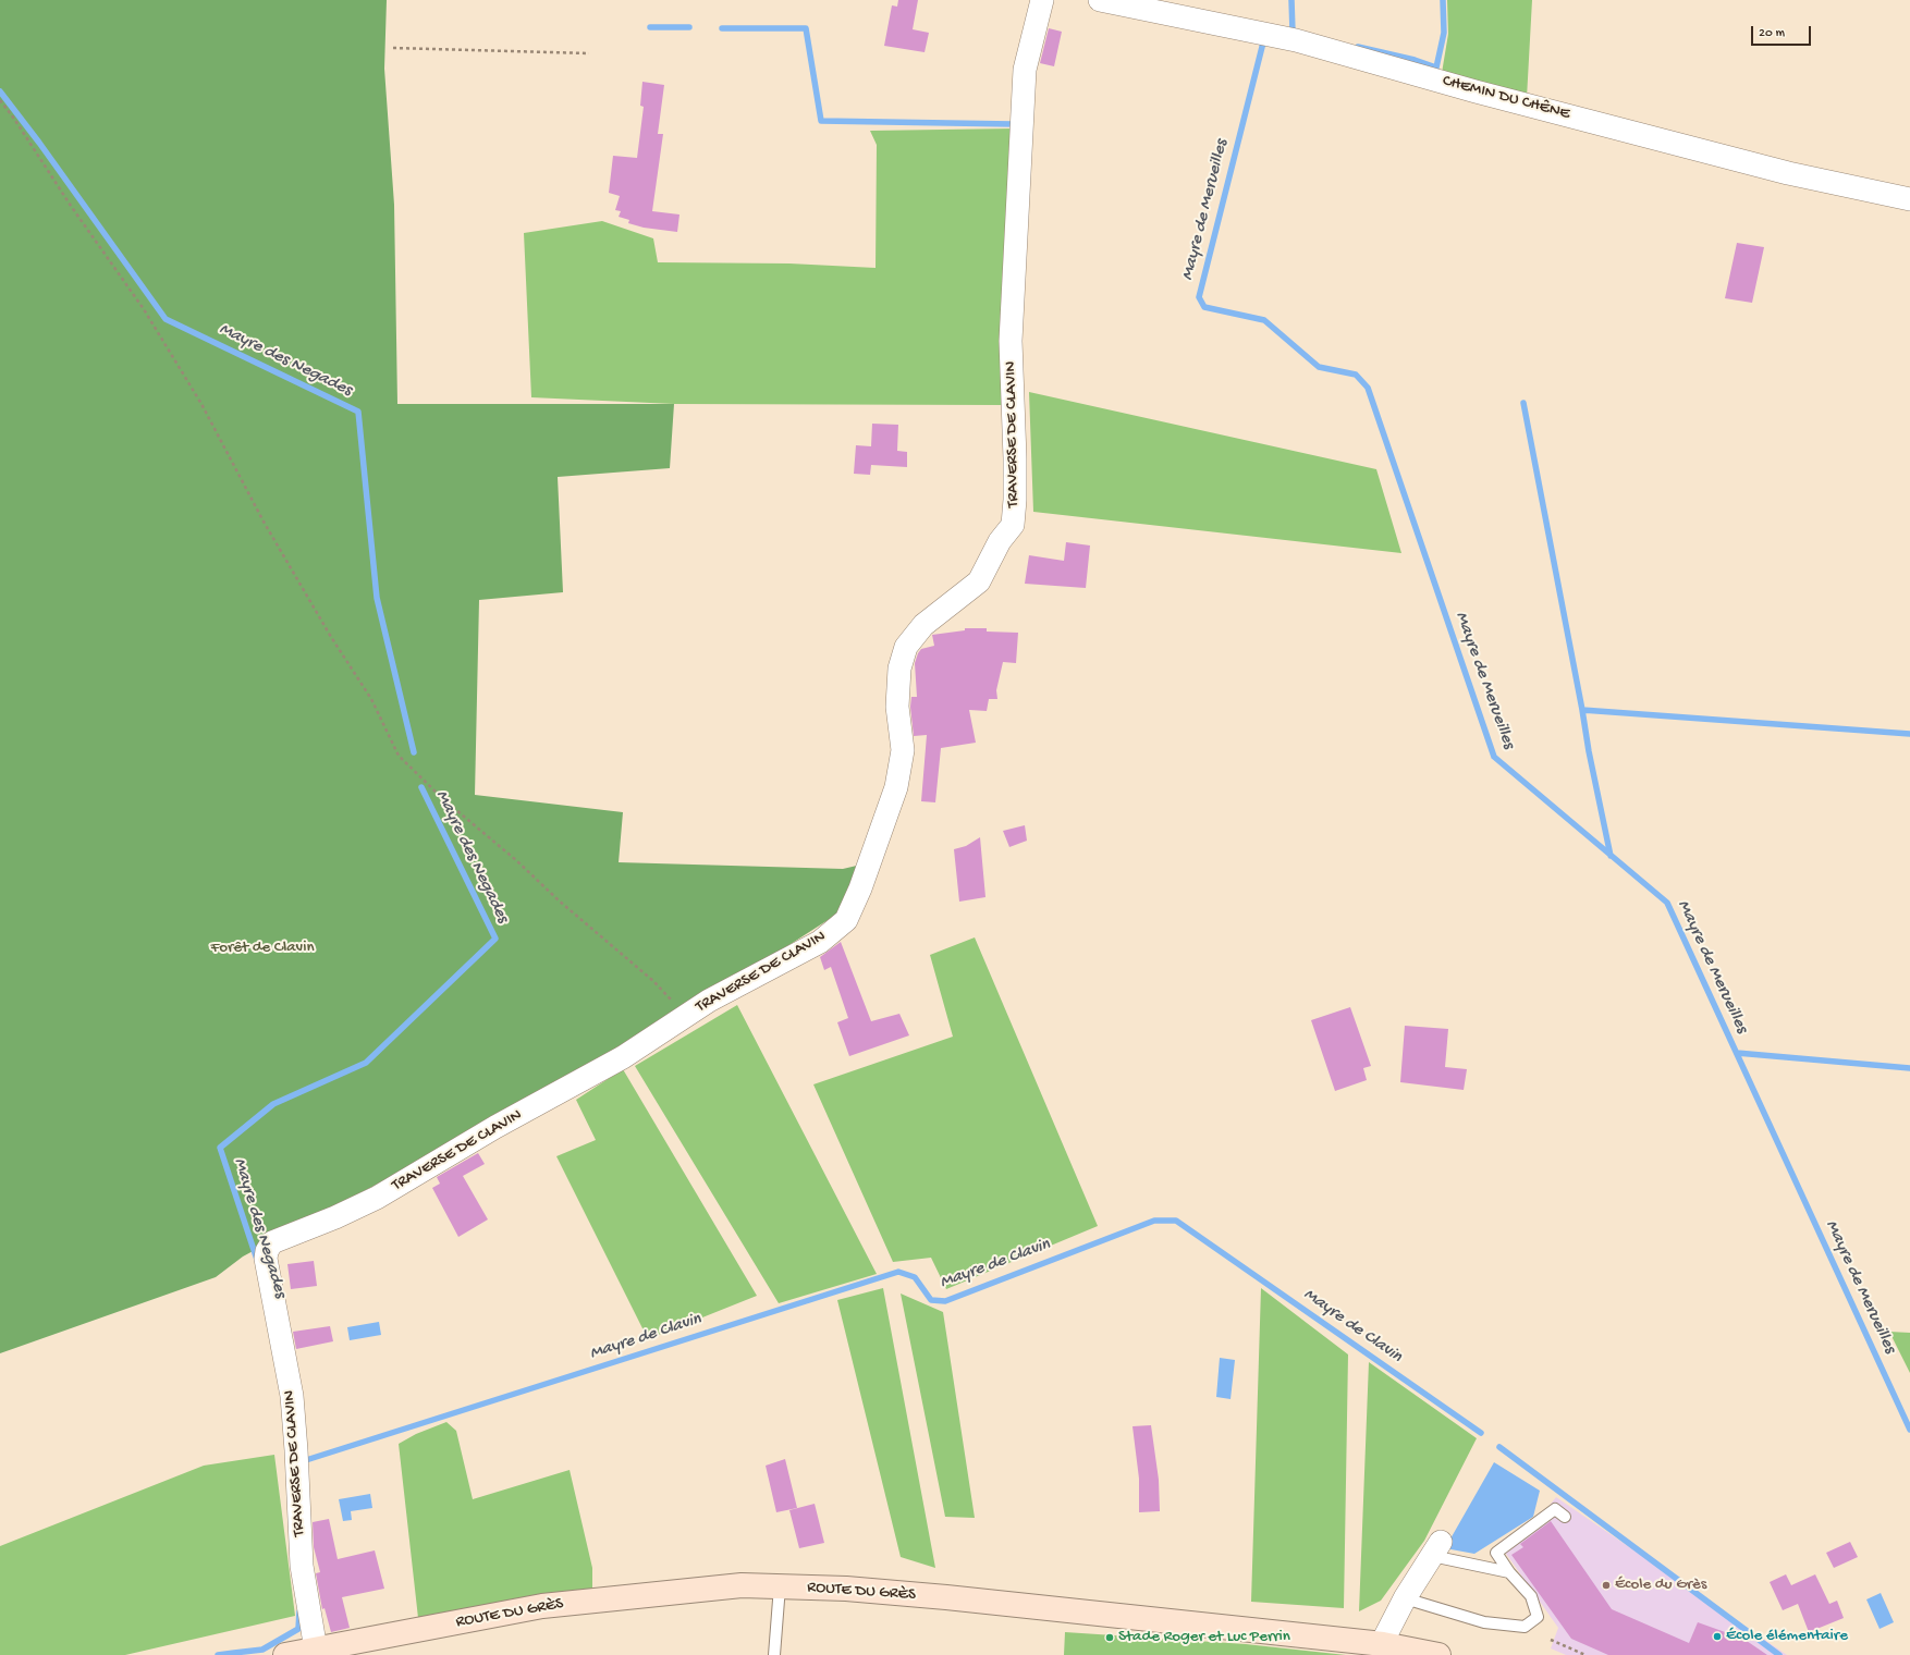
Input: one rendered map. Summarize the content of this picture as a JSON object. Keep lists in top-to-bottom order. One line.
{"streets":{"street":["CHEMIN DU CHÊNE","TRAVERSE DE CLAVIN","ROUTE DU GRÈS"]},"crossings":[["TRAVERSE DE CLAVIN","ROUTE DU GRÈS"]],"water":["Mayre de Merueilles","Mayre des Negades","Mayre de Clavin"],"parks":["Forêt de Clavin"],"places":["École du Grès","École élémentaire","Stade Roger et Luc Perrin"],"scale_bar":"20 m"}
